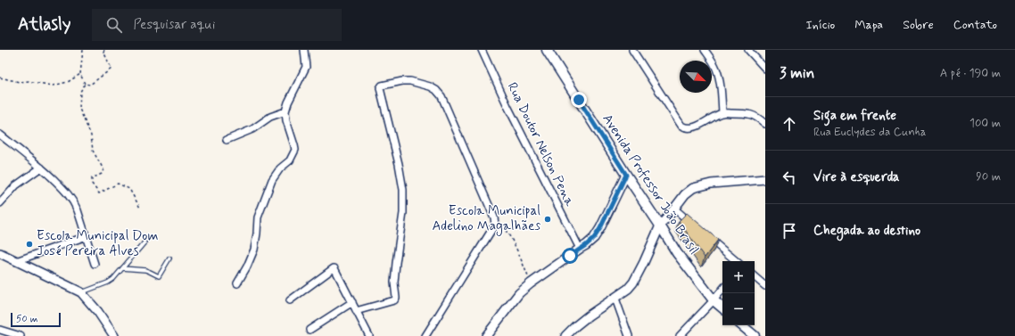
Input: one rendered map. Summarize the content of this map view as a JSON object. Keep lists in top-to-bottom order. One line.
{"streets":{"main road":["Avenida Professor João Brasil"],"street":["Rua Doutor Nelson Pena"]},"places":["Escola Municipal Adelino Magalhães","Escola Municipal Dom José Pereira Alves"],"scale_bar":"50 m","north":"bottom right","page":{"header":"Atlasly","search":"Pesquisar aqui","nav":["Início","Mapa","Sobre","Contato"],"heading":["3 min","A pé · 190 m"],"list":[["Siga em frente","Rua Euclydes da Cunha","100 m"],["Vire à esquerda","90 m"],"Chegada ao destino"],"map_buttons":["+","−"],"scale":"50 m"}}
